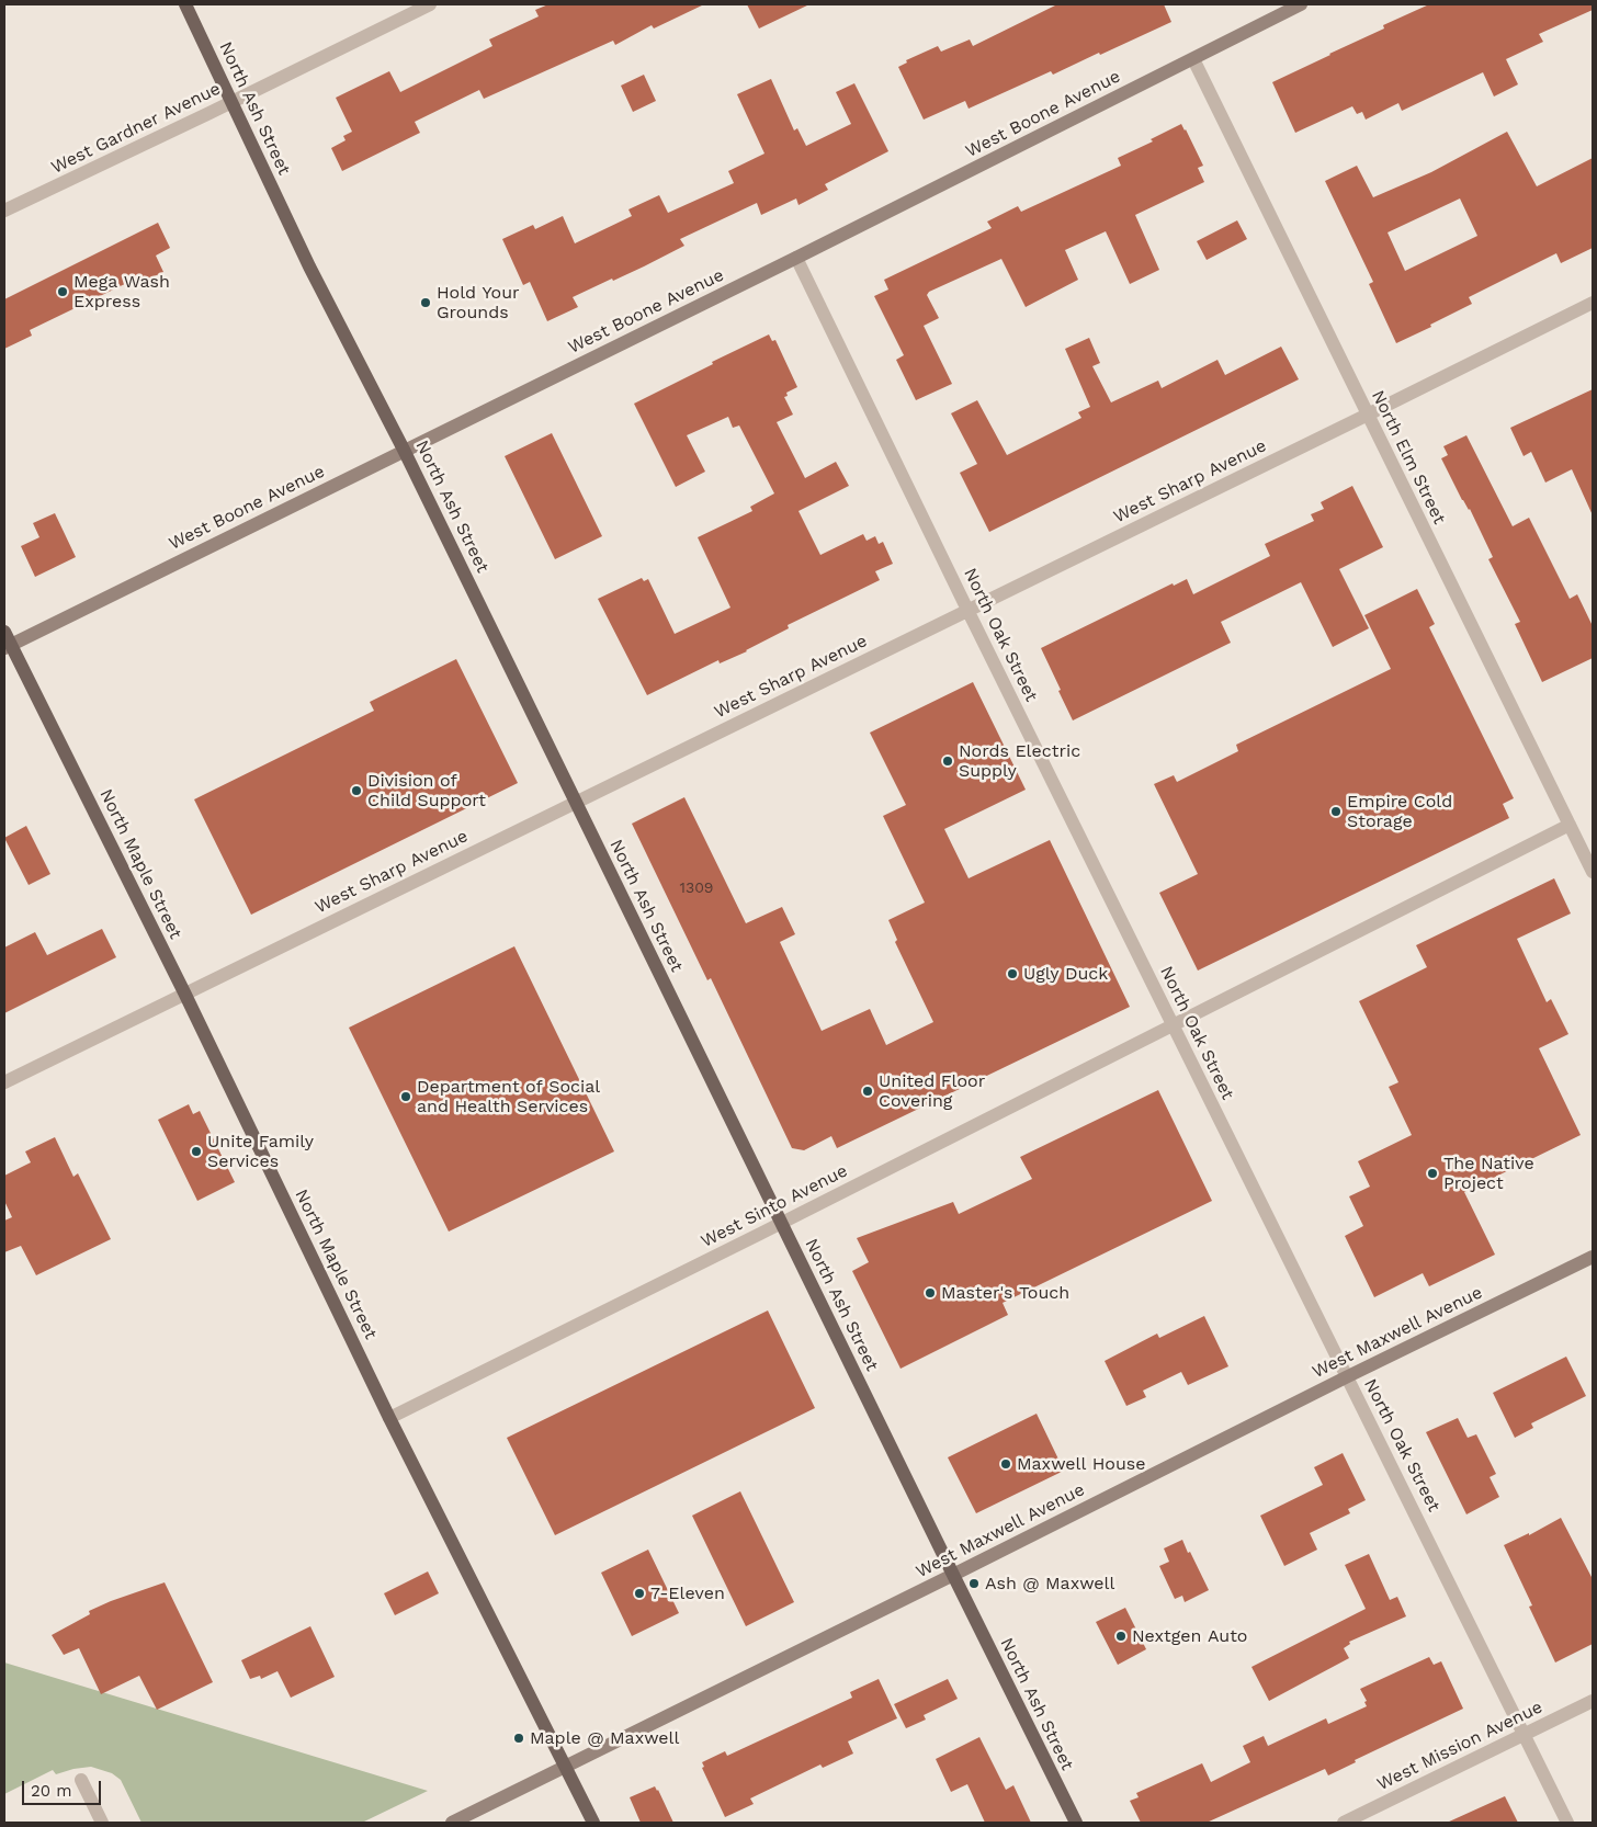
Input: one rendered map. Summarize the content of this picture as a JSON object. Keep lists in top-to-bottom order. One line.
{"streets":{"main road":["North Ash Street","West Boone Avenue","North Maple Street","West Maxwell Avenue"],"street":["West Gardner Avenue","North Elm Street","West Sharp Avenue","North Oak Street","West Sinto Avenue","West Mission Avenue"]},"crossings":[["North Ash Street","West Boone Avenue"],["North Ash Street","West Gardner Avenue"],["North Ash Street","West Sharp Avenue"],["North Ash Street","West Sinto Avenue"],["North Ash Street","West Maxwell Avenue"],["West Boone Avenue","North Elm Street"],["West Boone Avenue","North Oak Street"],["West Boone Avenue","North Maple Street"],["North Elm Street","West Sharp Avenue"],["North Elm Street","West Sinto Avenue"],["West Sharp Avenue","North Oak Street"],["West Sharp Avenue","North Maple Street"],["North Oak Street","West Sinto Avenue"],["North Oak Street","West Maxwell Avenue"],["North Oak Street","West Mission Avenue"],["North Maple Street","West Sinto Avenue"],["North Maple Street","West Maxwell Avenue"]],"places":["Mega Wash Express","Hold Your Grounds","Nords Electric Supply","Division of Child Support","Empire Cold Storage","Ugly Duck","United Floor Covering","Department of Social and Health Services","Unite Family Services","The Native Project","Master's Touch","Maxwell House","Ash @ Maxwell","7-Eleven","Nextgen Auto","Maple @ Maxwell"],"house_numbers":["1309"],"scale_bar":"20 m"}
